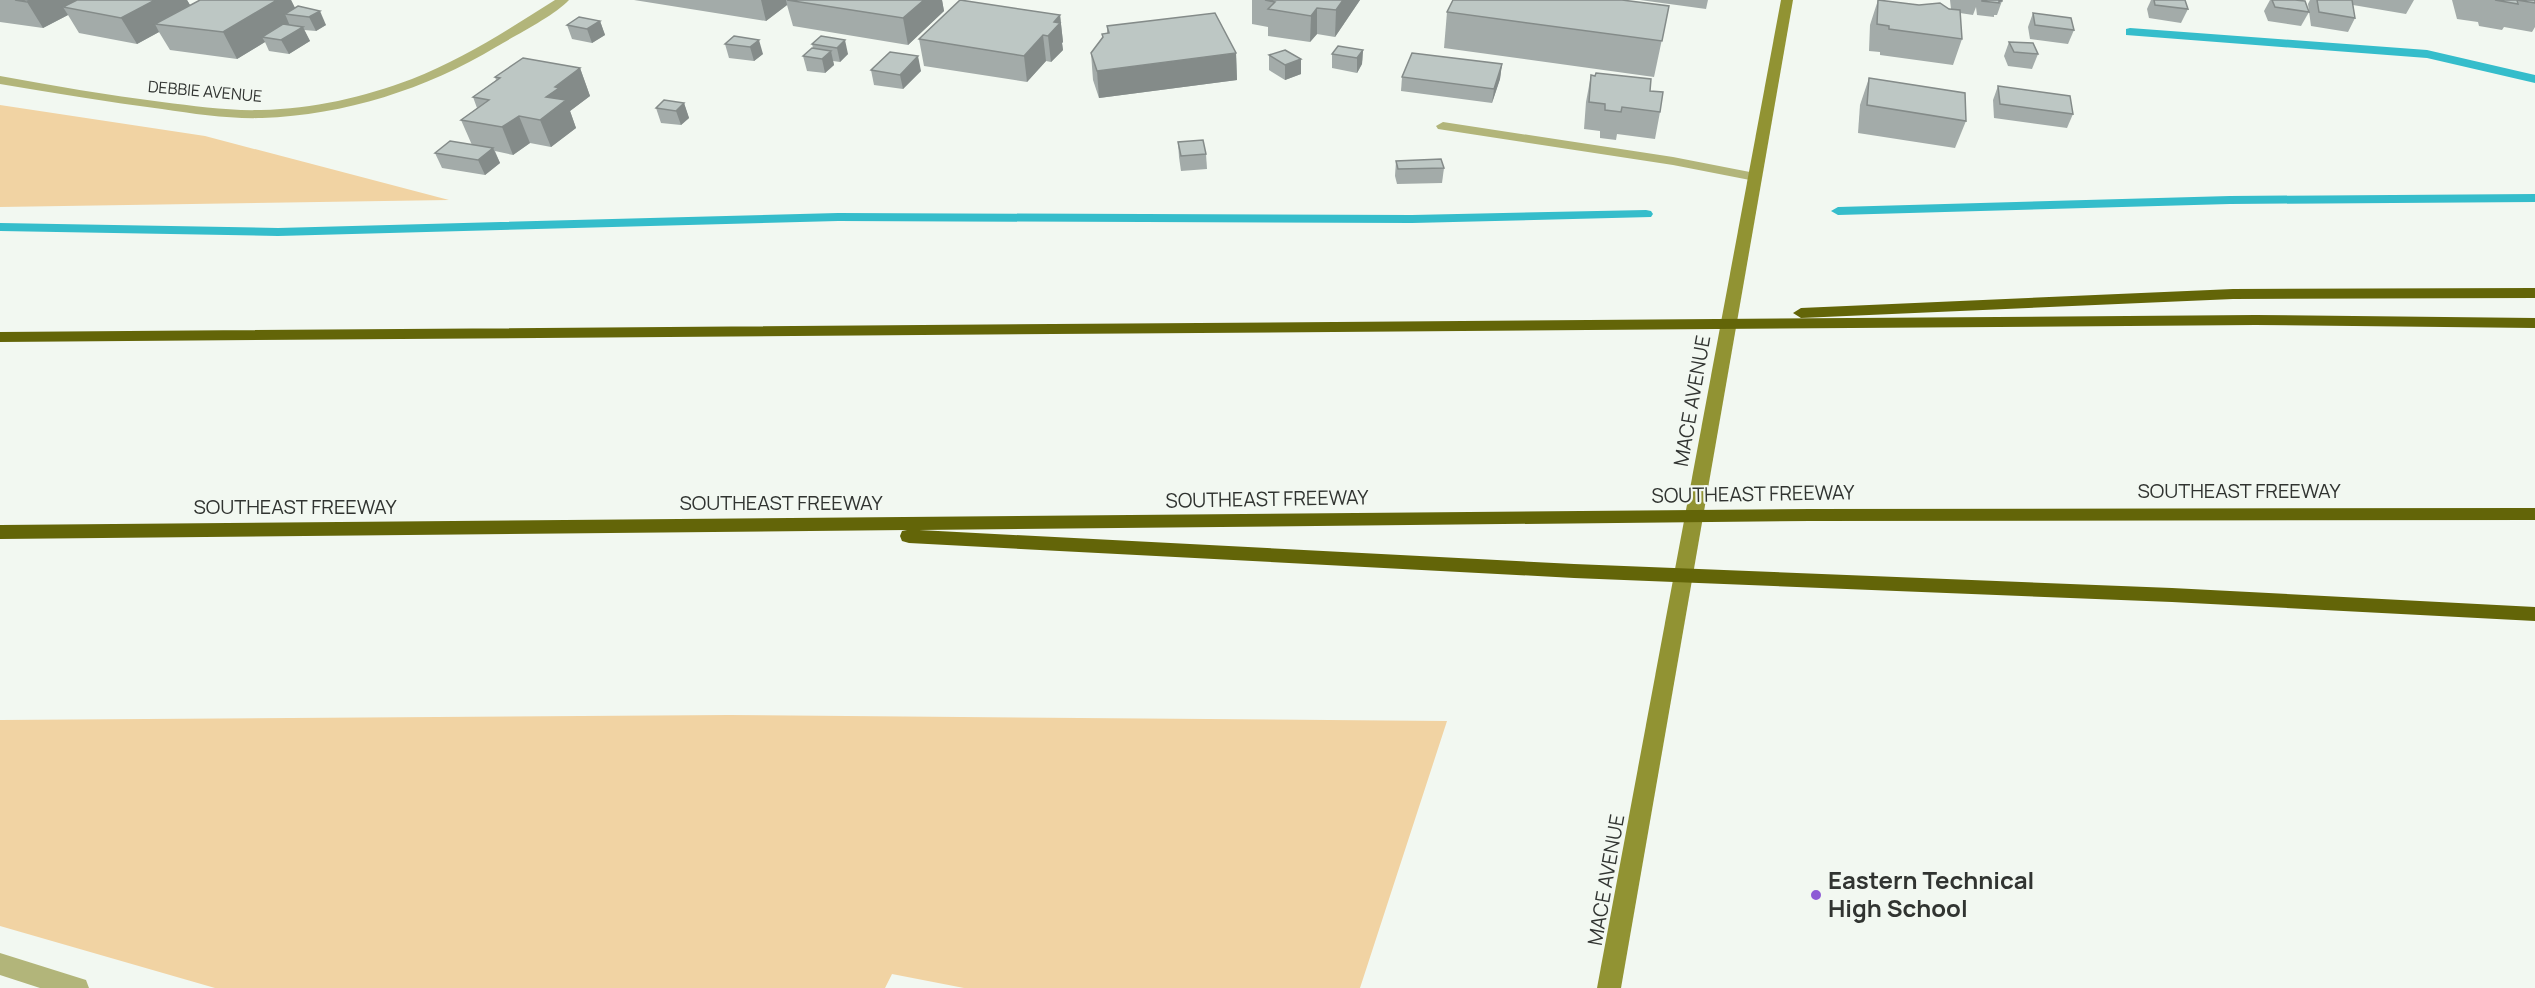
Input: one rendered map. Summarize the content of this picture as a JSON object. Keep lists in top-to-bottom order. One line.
{"streets":{"highway":["SOUTHEAST FREEWAY"],"main road":["MACE AVENUE"],"street":["DEBBIE AVENUE"]},"places":["Eastern Technical High School"]}
